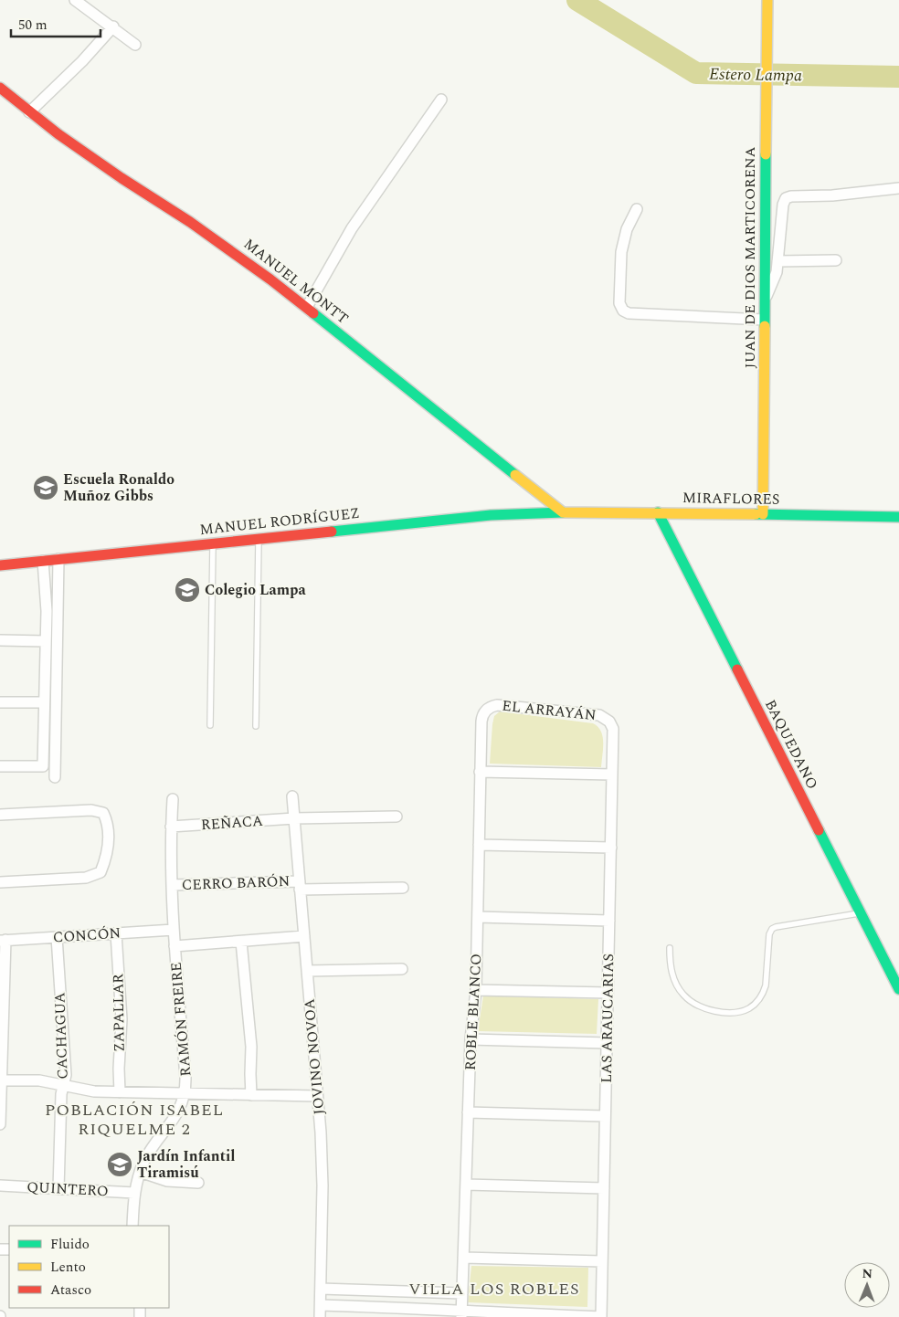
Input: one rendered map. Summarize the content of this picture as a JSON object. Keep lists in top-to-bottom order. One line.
{"streets":{"main road":["JUAN DE DIOS MARTICORENA","MANUEL MONTT","MIRAFLORES","MANUEL RODRÍGUEZ","BAQUEDANO"],"street":["EL ARRAYÁN","REÑACA","CERRO BARÓN","CONCÓN","ROBLE BLANCO","ZAPALLAR","LAS ARAUCARIAS","RAMÓN FREIRE","CACHAGUA","JOVINO NOVOA","QUINTERO"]},"crossings":[["JUAN DE DIOS MARTICORENA","MIRAFLORES"],["MANUEL MONTT","MIRAFLORES"],["MANUEL MONTT","MANUEL RODRÍGUEZ"],["MIRAFLORES","MANUEL RODRÍGUEZ"],["MIRAFLORES","BAQUEDANO"],["EL ARRAYÁN","ROBLE BLANCO"],["EL ARRAYÁN","LAS ARAUCARIAS"],["REÑACA","RAMÓN FREIRE"],["REÑACA","JOVINO NOVOA"],["CERRO BARÓN","RAMÓN FREIRE"],["CERRO BARÓN","JOVINO NOVOA"],["CONCÓN","ZAPALLAR"],["CONCÓN","RAMÓN FREIRE"],["CONCÓN","CACHAGUA"],["RAMÓN FREIRE","QUINTERO"],["CACHAGUA","QUINTERO"]],"districts":["POBLACIÓN ISABEL RIQUELME 2","VILLA LOS ROBLES"],"water":["Estero Lampa"],"places":{"school or university":["Escuela Ronaldo Muñoz Gibbs","Colegio Lampa","Jardín Infantil Tiramisú"]},"legend":["Fluido","Lento","Atasco"],"scale_bar":"50 m","north":"top"}
